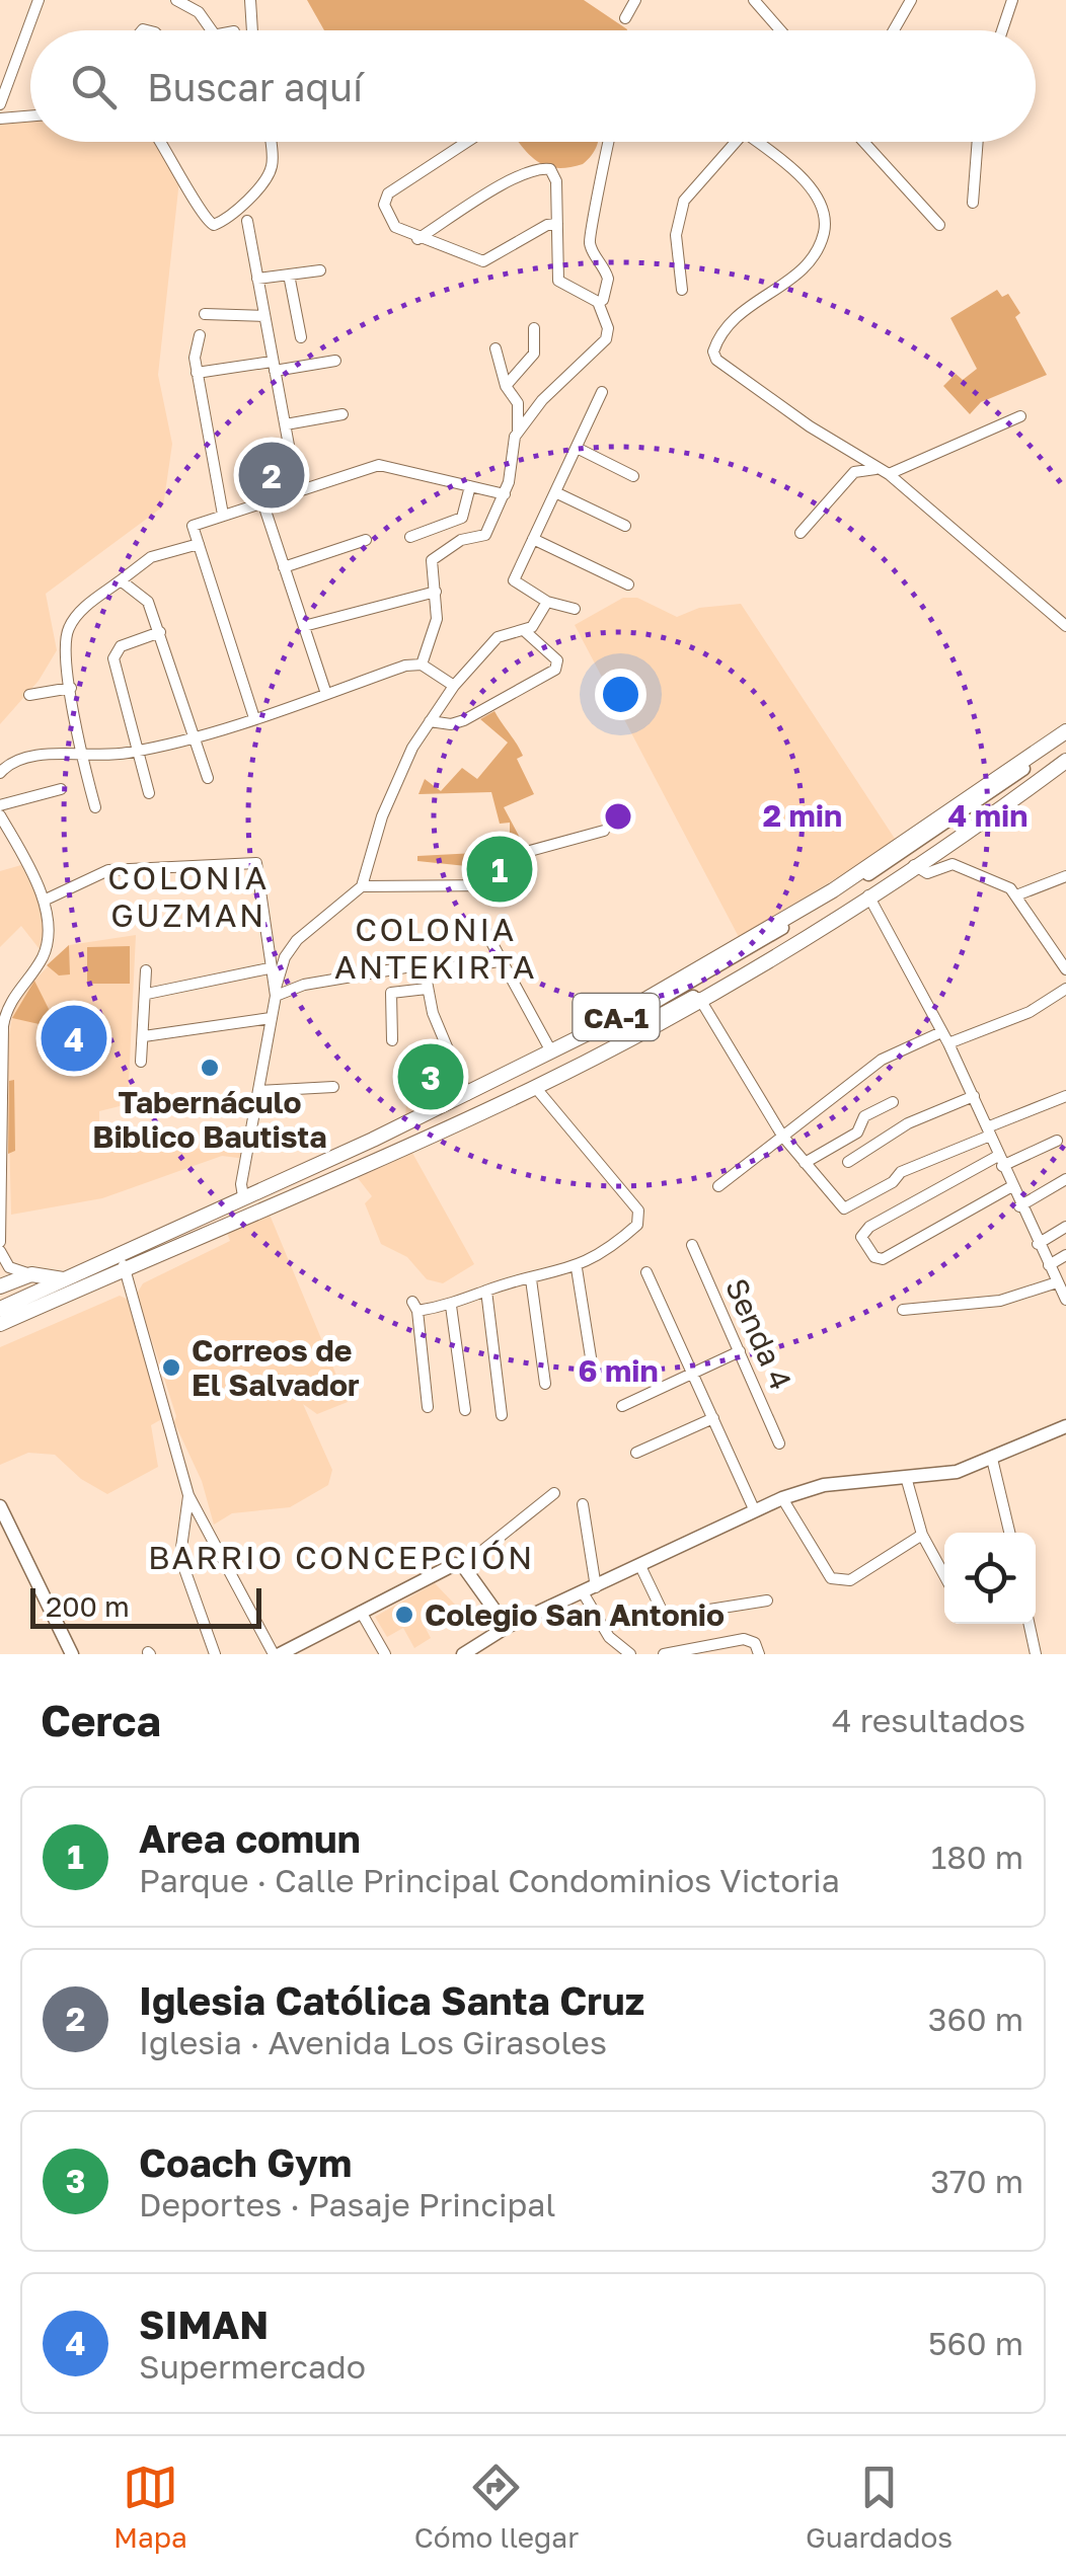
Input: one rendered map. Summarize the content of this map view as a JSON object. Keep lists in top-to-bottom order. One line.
{"streets":{"highway":["CA-1"],"street":["Senda 4"]},"districts":["COLONIA GUZMAN","COLONIA ANTEKIRTA","BARRIO CONCEPCIÓN"],"places":["Tabernáculo Biblico Bautista","Correos de El Salvador","Colegio San Antonio"],"scale_bar":"200 m","page":{"search":"Buscar aquí","pins":["2","1","4","3"],"scale":"200 m","heading":["Cerca","4 resultados"],"list":[{"mark":"1","name":"Area comun","note":"Parque · Calle Principal Condominios Victoria","value":"180 m"},{"mark":"2","name":"Iglesia Católica Santa Cruz","note":"Iglesia · Avenida Los Girasoles","value":"360 m"},{"mark":"3","name":"Coach Gym","note":"Deportes · Pasaje Principal","value":"370 m"},{"mark":"4","name":"SIMAN","note":"Supermercado","value":"560 m"}],"nav":["Mapa","Cómo llegar","Guardados"]},"rings":["2 min","4 min","6 min"]}
